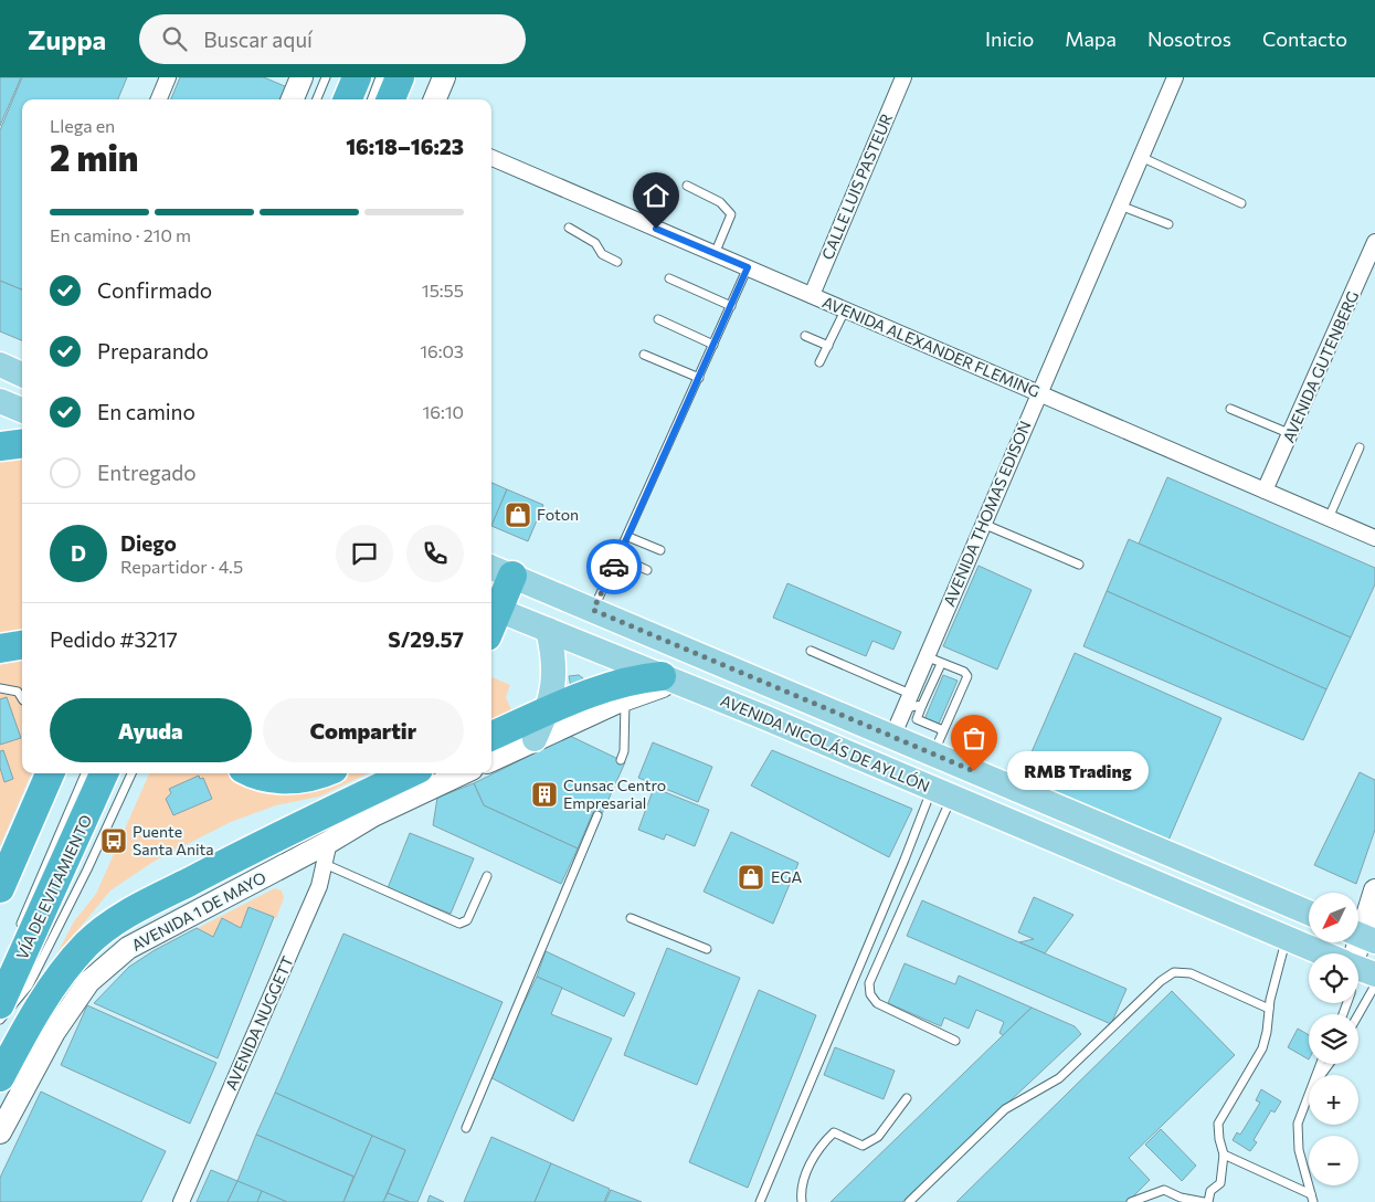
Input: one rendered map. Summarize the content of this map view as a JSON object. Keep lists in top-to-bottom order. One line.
{"streets":{"highway":["VÍA DE EVITAMIENTO"],"main road":["AVENIDA NICOLÁS DE AYLLÓN"],"street":["CALLE LUIS PASTEUR","AVENIDA ALEXANDER FLEMING","AVENIDA GUTENBERG","AVENIDA THOMAS EDISON","AVENIDA 1 DE MAYO","AVENIDA NUGGETT"]},"crossings":[["CALLE LUIS PASTEUR","AVENIDA ALEXANDER FLEMING"],["AVENIDA ALEXANDER FLEMING","AVENIDA GUTENBERG"],["AVENIDA ALEXANDER FLEMING","AVENIDA THOMAS EDISON"],["AVENIDA 1 DE MAYO","AVENIDA NUGGETT"]],"places":{"shop":["Foton","EGA"],"other":["RMB Trading"],"building":["Cunsac Centro Empresarial"],"bus stop":["Puente Santa Anita"]},"north":"bottom left","page":{"header":"Zuppa","search":"Buscar aquí","nav":["Inicio","Mapa","Nosotros","Contacto"],"heading":["2 min","Llega en","16:18–16:23"],"panel":["Diego","Repartidor · 4.5","Pedido #3217","S/29.57"],"bar":"En camino · 210 m","list":[["Confirmado","15:55"],["Preparando","16:03"],["En camino","16:10"],"Entregado"],"round":"D","buttons":["Ayuda","Compartir"],"bubble":"RMB Trading","map_buttons":["+","−"]}}
